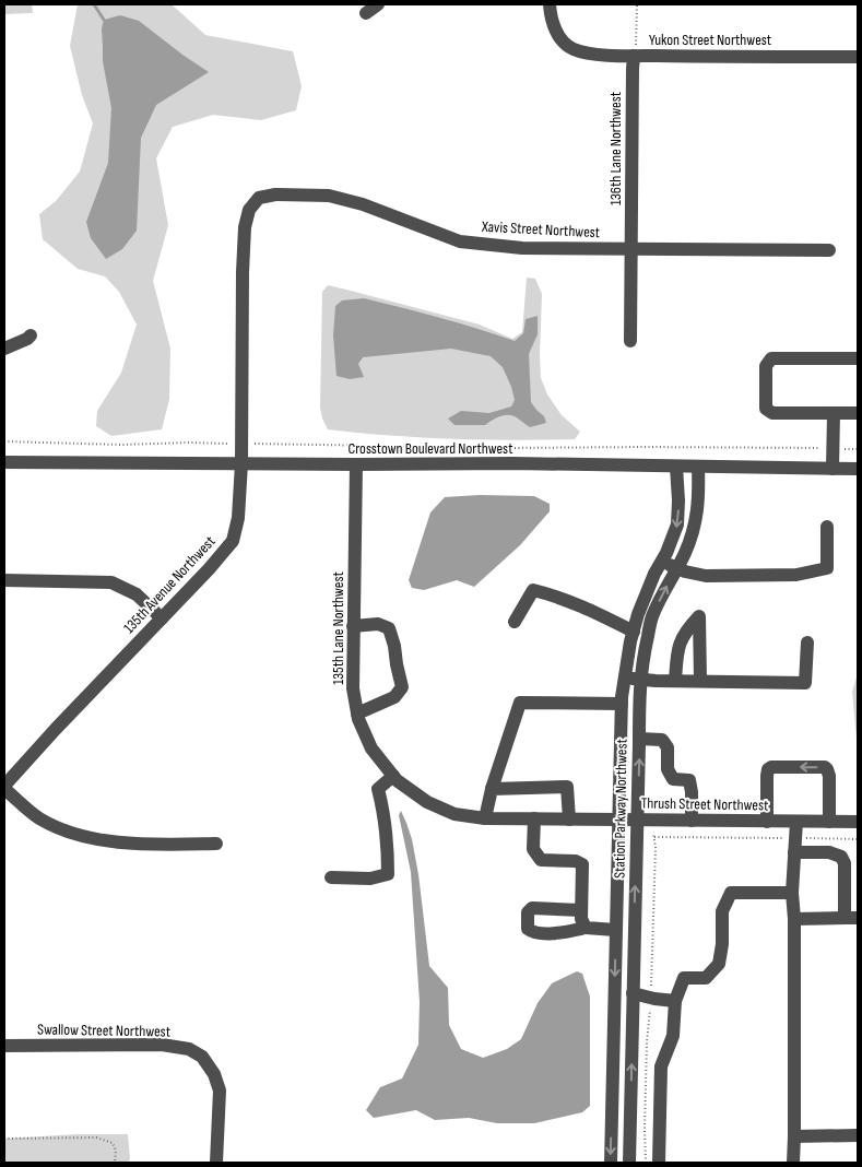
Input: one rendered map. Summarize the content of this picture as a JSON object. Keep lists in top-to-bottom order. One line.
{"streets":{"street":["Yukon Street Northwest","136th Lane Northwest","Xavis Street Northwest","Crosstown Boulevard Northwest","135th Avenue Northwest","135th Lane Northwest","Thrush Street Northwest","Station Parkway Northwest","Swallow Street Northwest"]},"crossings":[["Yukon Street Northwest","136th Lane Northwest"],["136th Lane Northwest","Xavis Street Northwest"],["Xavis Street Northwest","135th Avenue Northwest"],["Crosstown Boulevard Northwest","135th Avenue Northwest"],["Crosstown Boulevard Northwest","135th Lane Northwest"],["Crosstown Boulevard Northwest","Station Parkway Northwest"],["135th Lane Northwest","Thrush Street Northwest"],["Thrush Street Northwest","Station Parkway Northwest"]]}
